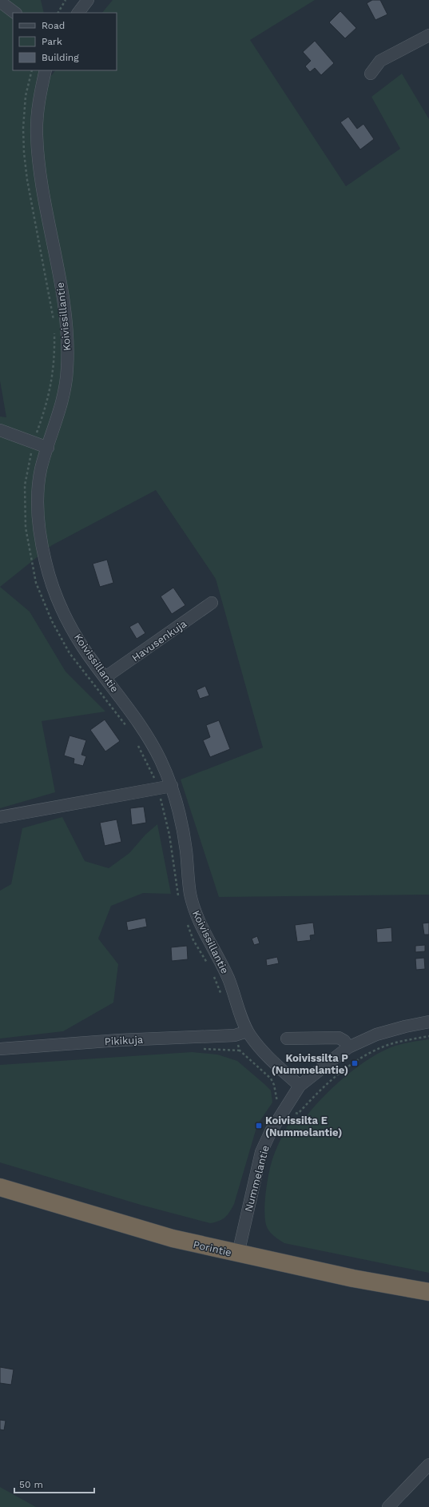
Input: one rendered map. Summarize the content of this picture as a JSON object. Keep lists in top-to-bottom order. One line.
{"streets":{"highway":["Porintie"],"street":["Koivissillantie","Havusenkuja","Pikikuja","Nummelantie"]},"crossings":[["Koivissillantie","Havusenkuja"],["Koivissillantie","Pikikuja"],["Koivissillantie","Nummelantie"],["Nummelantie","Porintie"]],"places":{"transit":["Koivissilta P (Nummelantie)","Koivissilta E (Nummelantie)"]},"legend":["Road","Park","Building"],"scale_bar":"50 m"}
